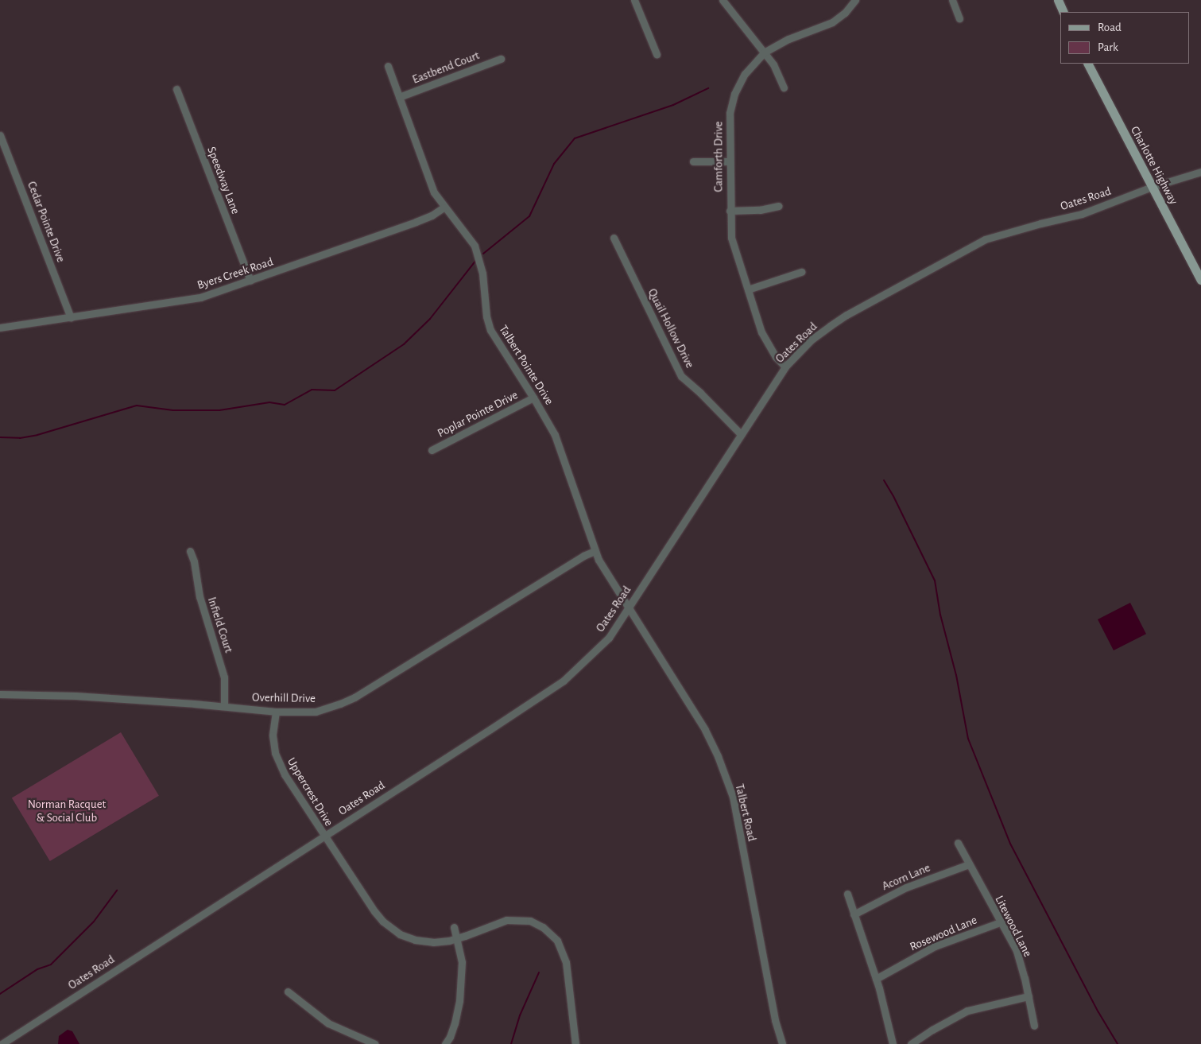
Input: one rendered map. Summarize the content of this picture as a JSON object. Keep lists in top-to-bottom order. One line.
{"streets":{"main road":["Charlotte Highway"],"street":["Eastbend Court","Camforth Drive","Speedway Lane","Oates Road","Cedar Pointe Drive","Byers Creek Road","Quail Hollow Drive","Talbert Pointe Drive","Poplar Pointe Drive","Infield Court","Overhill Drive","Uppercrest Drive","Talbert Road","Acorn Lane","Litewood Lane","Rosewood Lane"]},"crossings":[["Eastbend Court","Talbert Pointe Drive"],["Camforth Drive","Oates Road"],["Charlotte Highway","Oates Road"],["Speedway Lane","Byers Creek Road"],["Oates Road","Quail Hollow Drive"],["Oates Road","Talbert Pointe Drive"],["Oates Road","Uppercrest Drive"],["Oates Road","Talbert Road"],["Cedar Pointe Drive","Byers Creek Road"],["Byers Creek Road","Talbert Pointe Drive"],["Talbert Pointe Drive","Poplar Pointe Drive"],["Talbert Pointe Drive","Overhill Drive"],["Talbert Pointe Drive","Talbert Road"],["Infield Court","Overhill Drive"],["Overhill Drive","Uppercrest Drive"],["Acorn Lane","Litewood Lane"],["Litewood Lane","Rosewood Lane"]],"parks":["Norman Racquet & Social Club"],"legend":["Road","Park"]}
